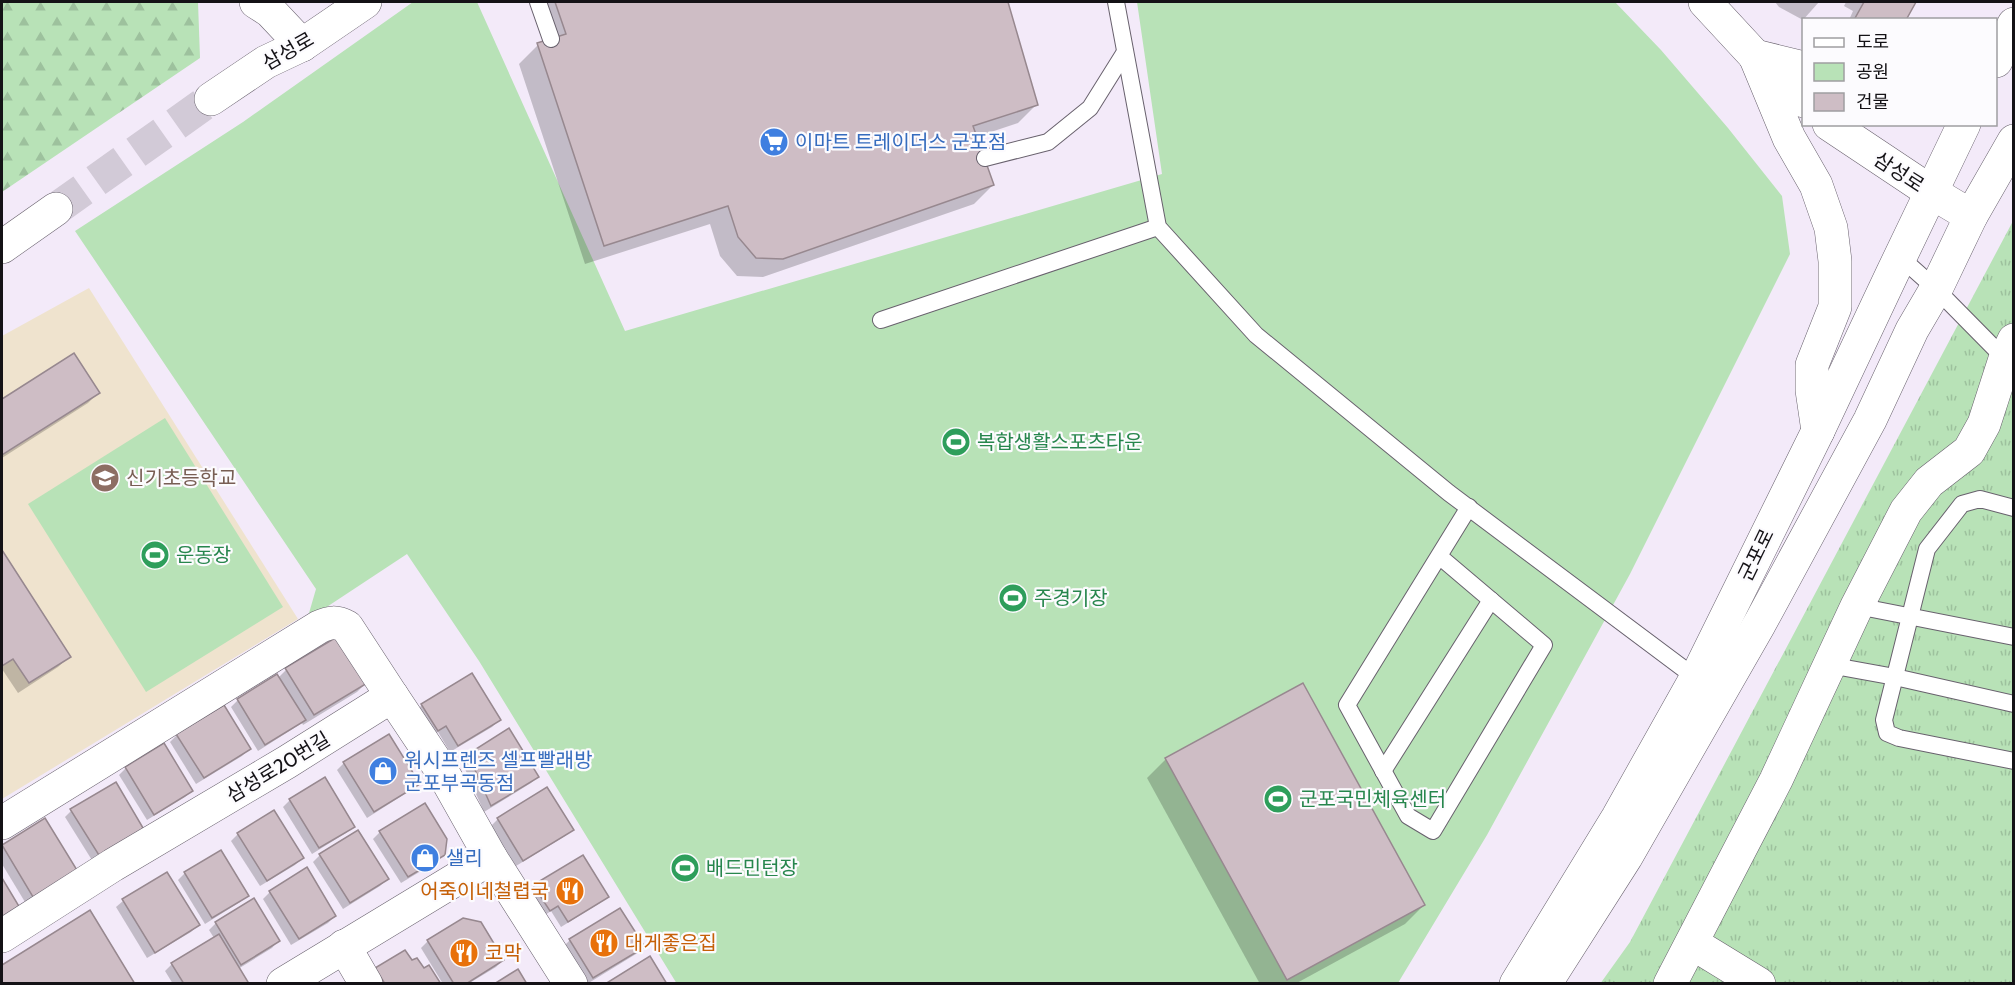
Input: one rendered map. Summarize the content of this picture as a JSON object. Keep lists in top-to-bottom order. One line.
{"streets":{"street":["삼성로","군포로","삼성로20번길"]},"crossings":[["삼성로","군포로"]],"places":{"supermarket":["이마트 트레이더스 군포점"],"sports":["복합생활스포츠타운","운동장","주경기장","군포국민체육센터","배드민턴장"],"school or university":["신기초등학교"],"shop":["워시프렌즈 셀프빨래방 군포부곡동점","샐리"],"restaurant":["어죽이네철렵국","대게좋은집","코막"]},"legend":["도로","공원","건물"]}
